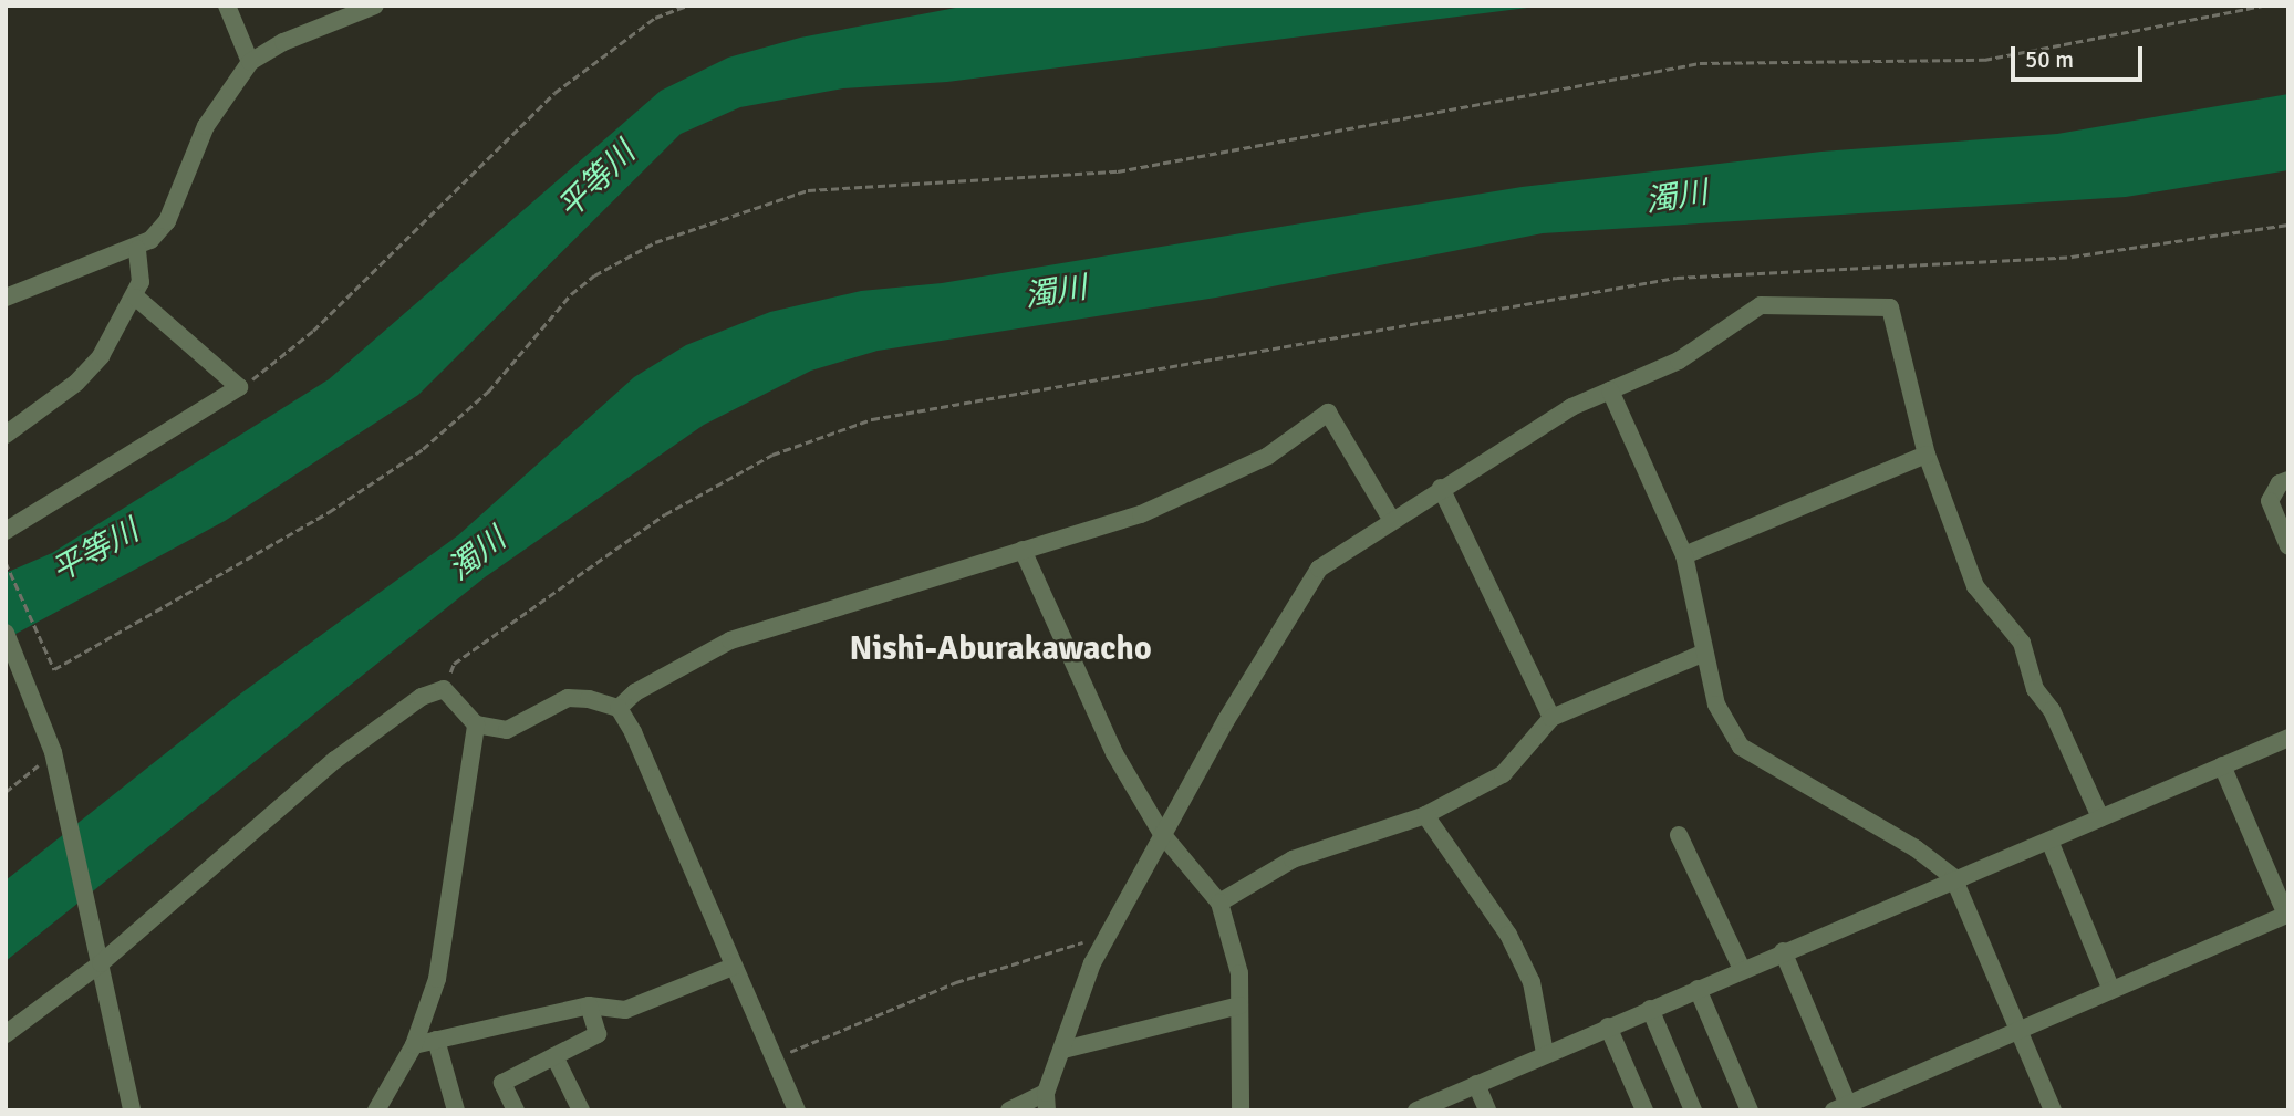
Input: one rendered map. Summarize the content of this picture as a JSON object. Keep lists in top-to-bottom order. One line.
{"districts":["Nishi-Aburakawacho"],"water":["平等川","濁川"],"scale_bar":"50 m"}
